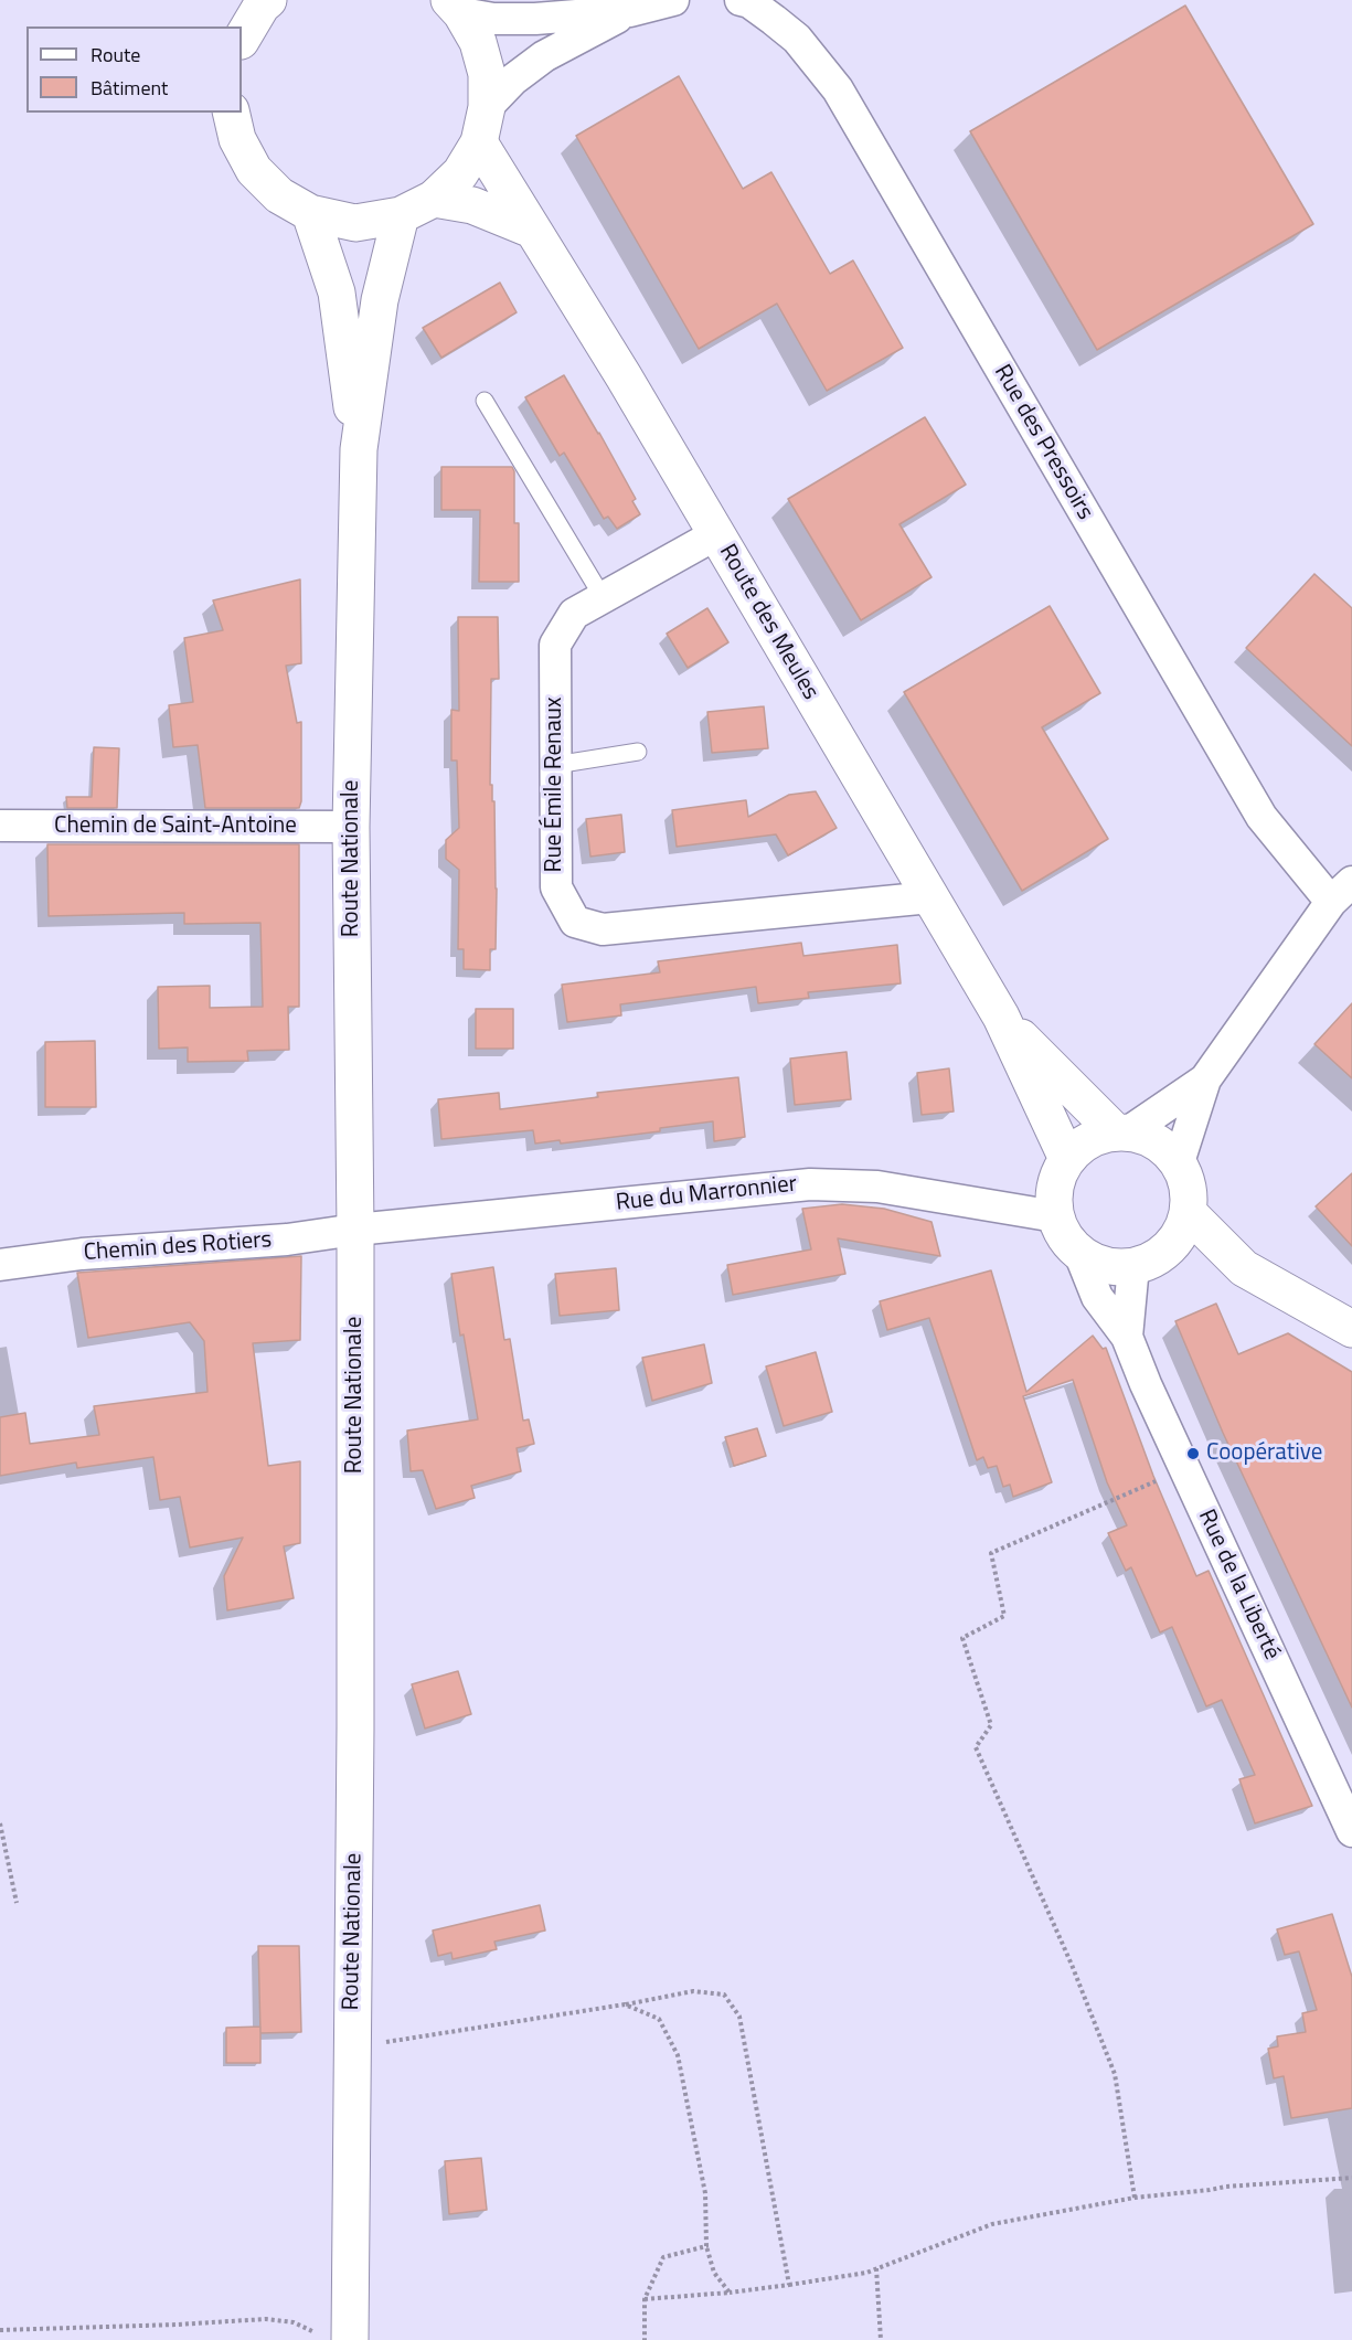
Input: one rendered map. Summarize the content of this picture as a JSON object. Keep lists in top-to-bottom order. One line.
{"streets":{"main road":["Route des Meules","Route Nationale"],"street":["Rue des Pressoirs","Rue Émile Renaux","Chemin de Saint-Antoine","Rue du Marronnier","Chemin des Rotiers","Rue de la Liberté"]},"crossings":[["Route des Meules","Rue Émile Renaux"],["Route des Meules","Rue du Marronnier"],["Route des Meules","Rue de la Liberté"],["Chemin de Saint-Antoine","Route Nationale"],["Route Nationale","Rue du Marronnier"],["Route Nationale","Chemin des Rotiers"],["Rue du Marronnier","Chemin des Rotiers"],["Rue du Marronnier","Rue de la Liberté"]],"places":["Coopérative"],"legend":["Route","Bâtiment"]}
